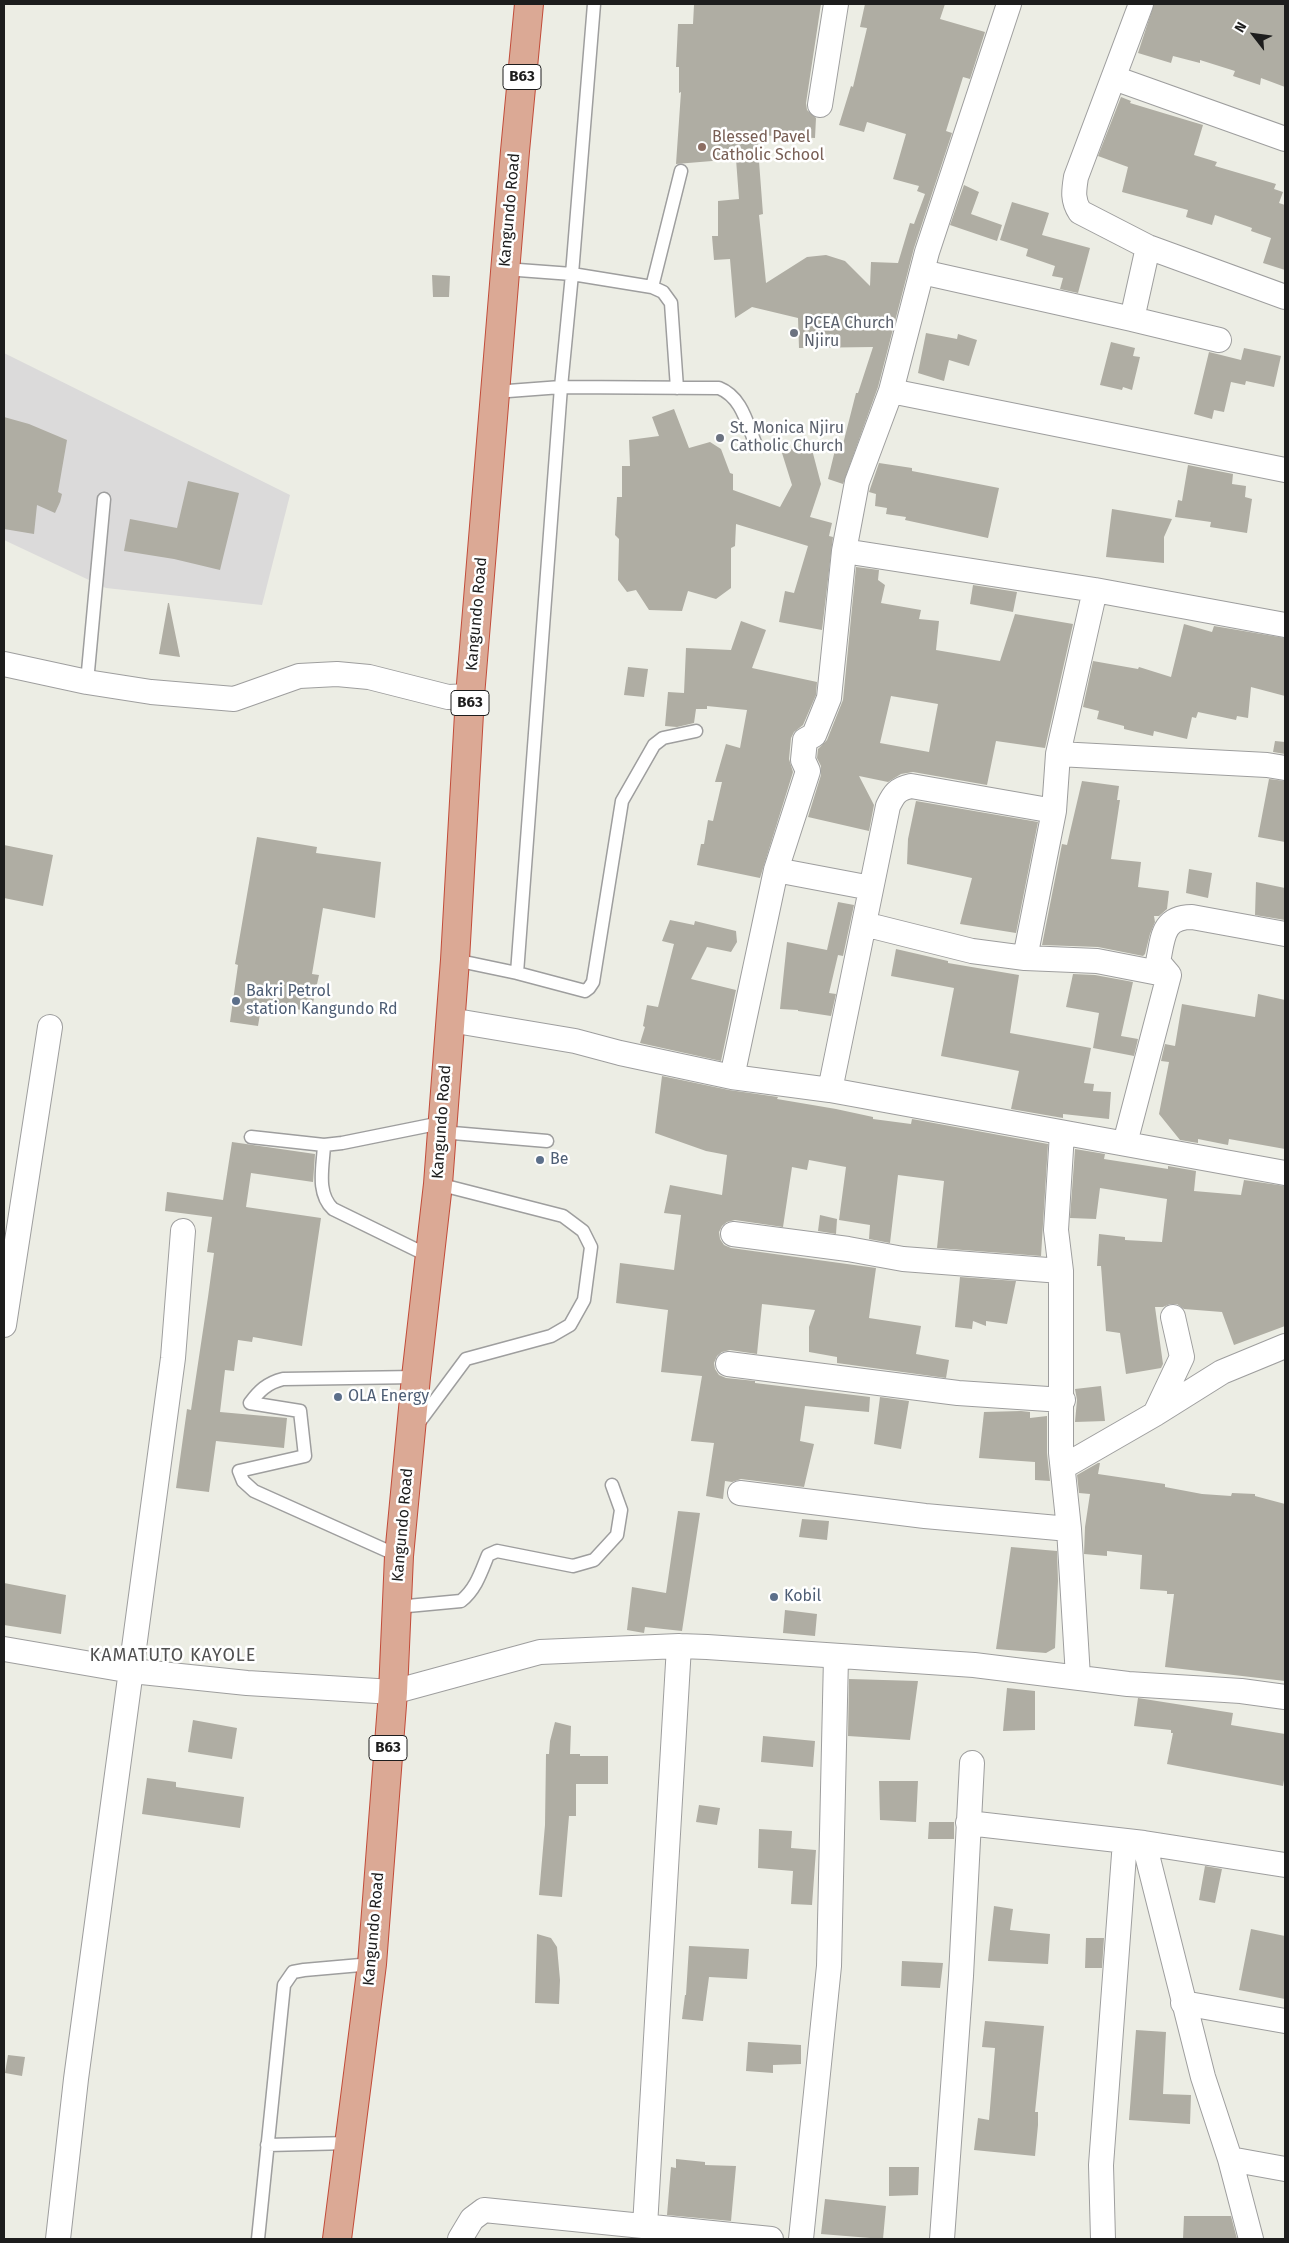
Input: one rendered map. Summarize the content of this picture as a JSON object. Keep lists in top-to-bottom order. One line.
{"streets":{"highway":["B63","Kangundo Road"]},"districts":["KAMATUTO KAYOLE"],"places":["Blessed Pavel Catholic School","PCEA Church Njiru","St. Monica Njiru Catholic Church","Bakri Petrol station Kangundo Rd","Be","OLA Energy","Kobil"],"north":"top left"}
